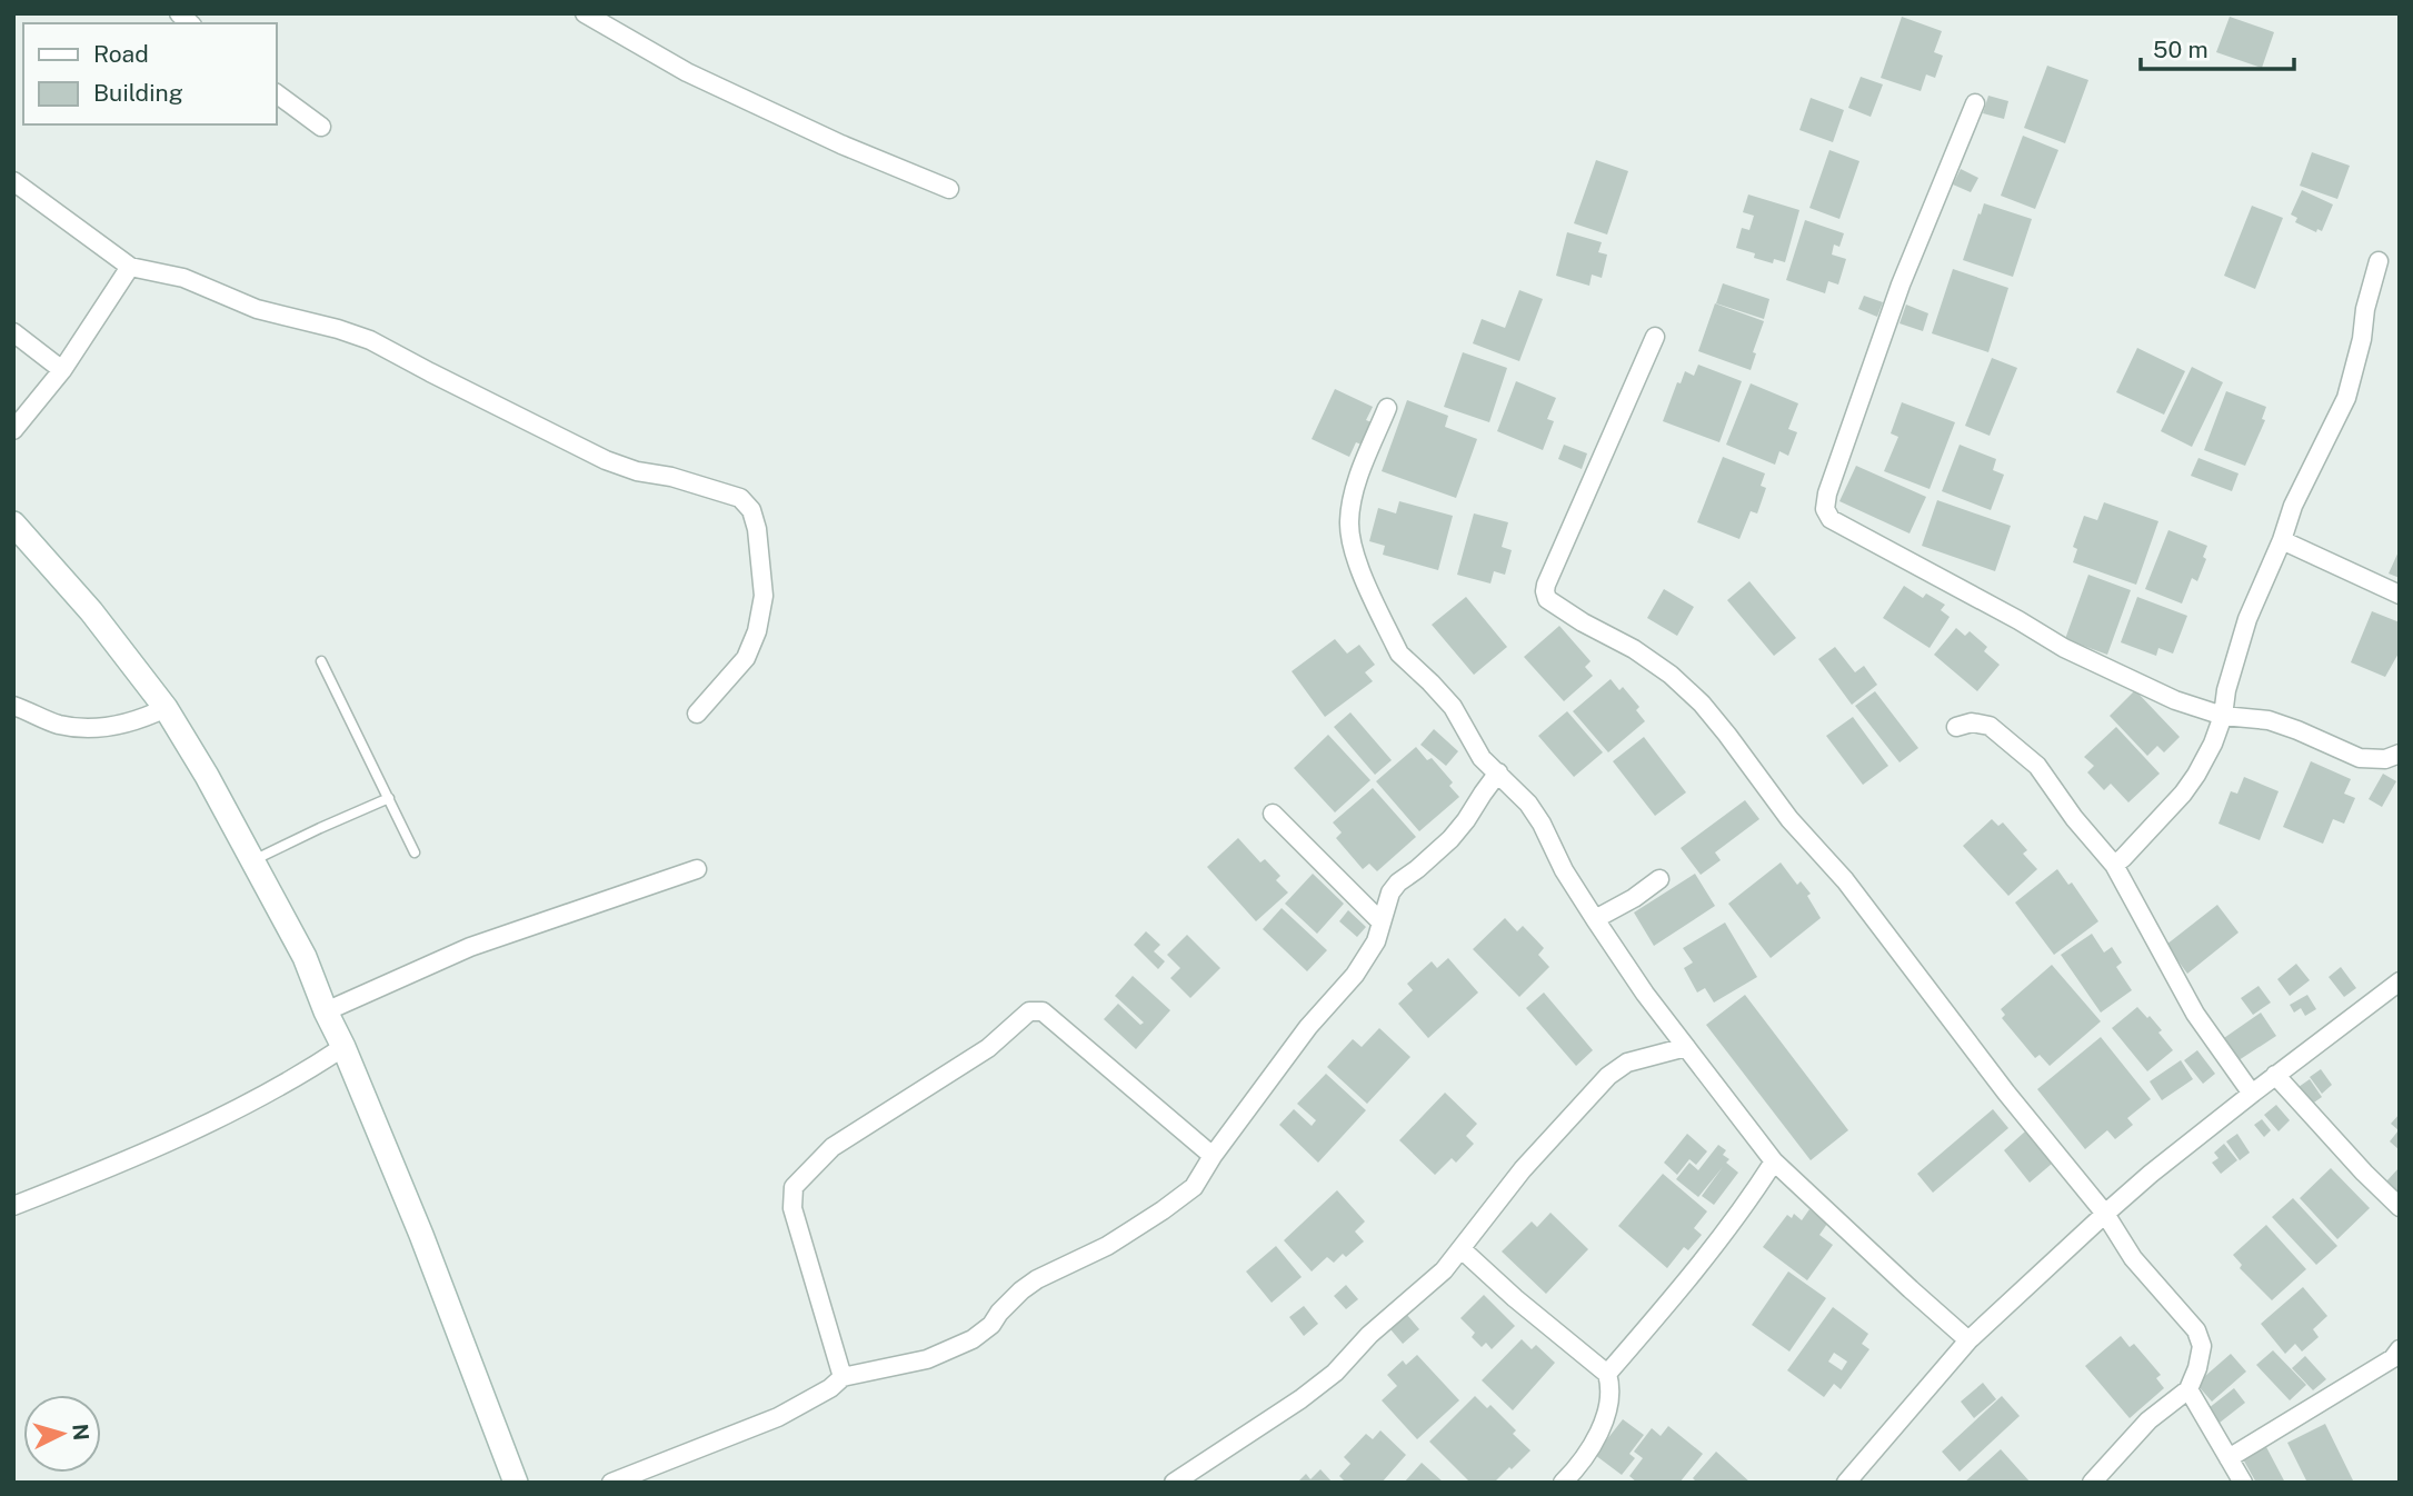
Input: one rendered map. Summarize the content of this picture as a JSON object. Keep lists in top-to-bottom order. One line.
{"legend":["Road","Building"],"scale_bar":"50 m","north":"right"}
